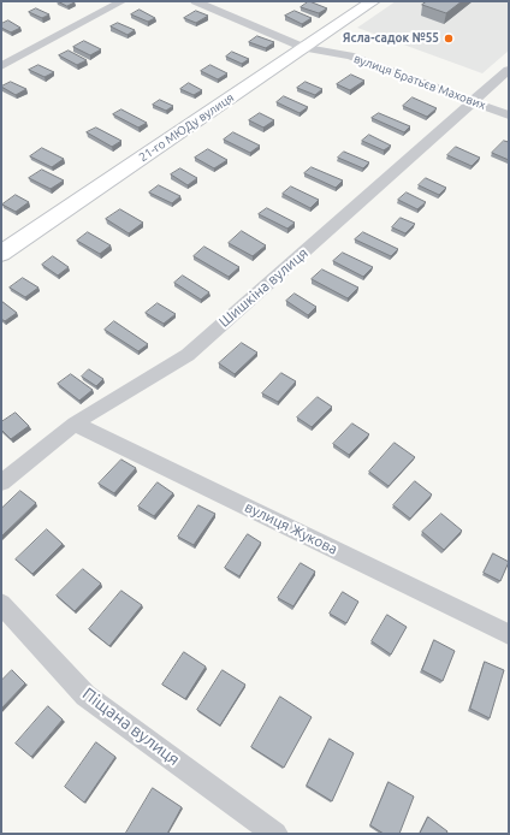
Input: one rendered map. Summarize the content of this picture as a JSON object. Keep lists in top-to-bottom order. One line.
{"streets":{"street":["вулиця Братьєв Махових","21-го МЮДу вулиця","Шишкіна вулиця","вулиця Жукова","Піщана вулиця"]},"crossings":[["вулиця Братьєв Махових","21-го МЮДу вулиця"],["вулиця Братьєв Махових","Шишкіна вулиця"],["Шишкіна вулиця","вулиця Жукова"]],"places":["Ясла-садок №55"]}
